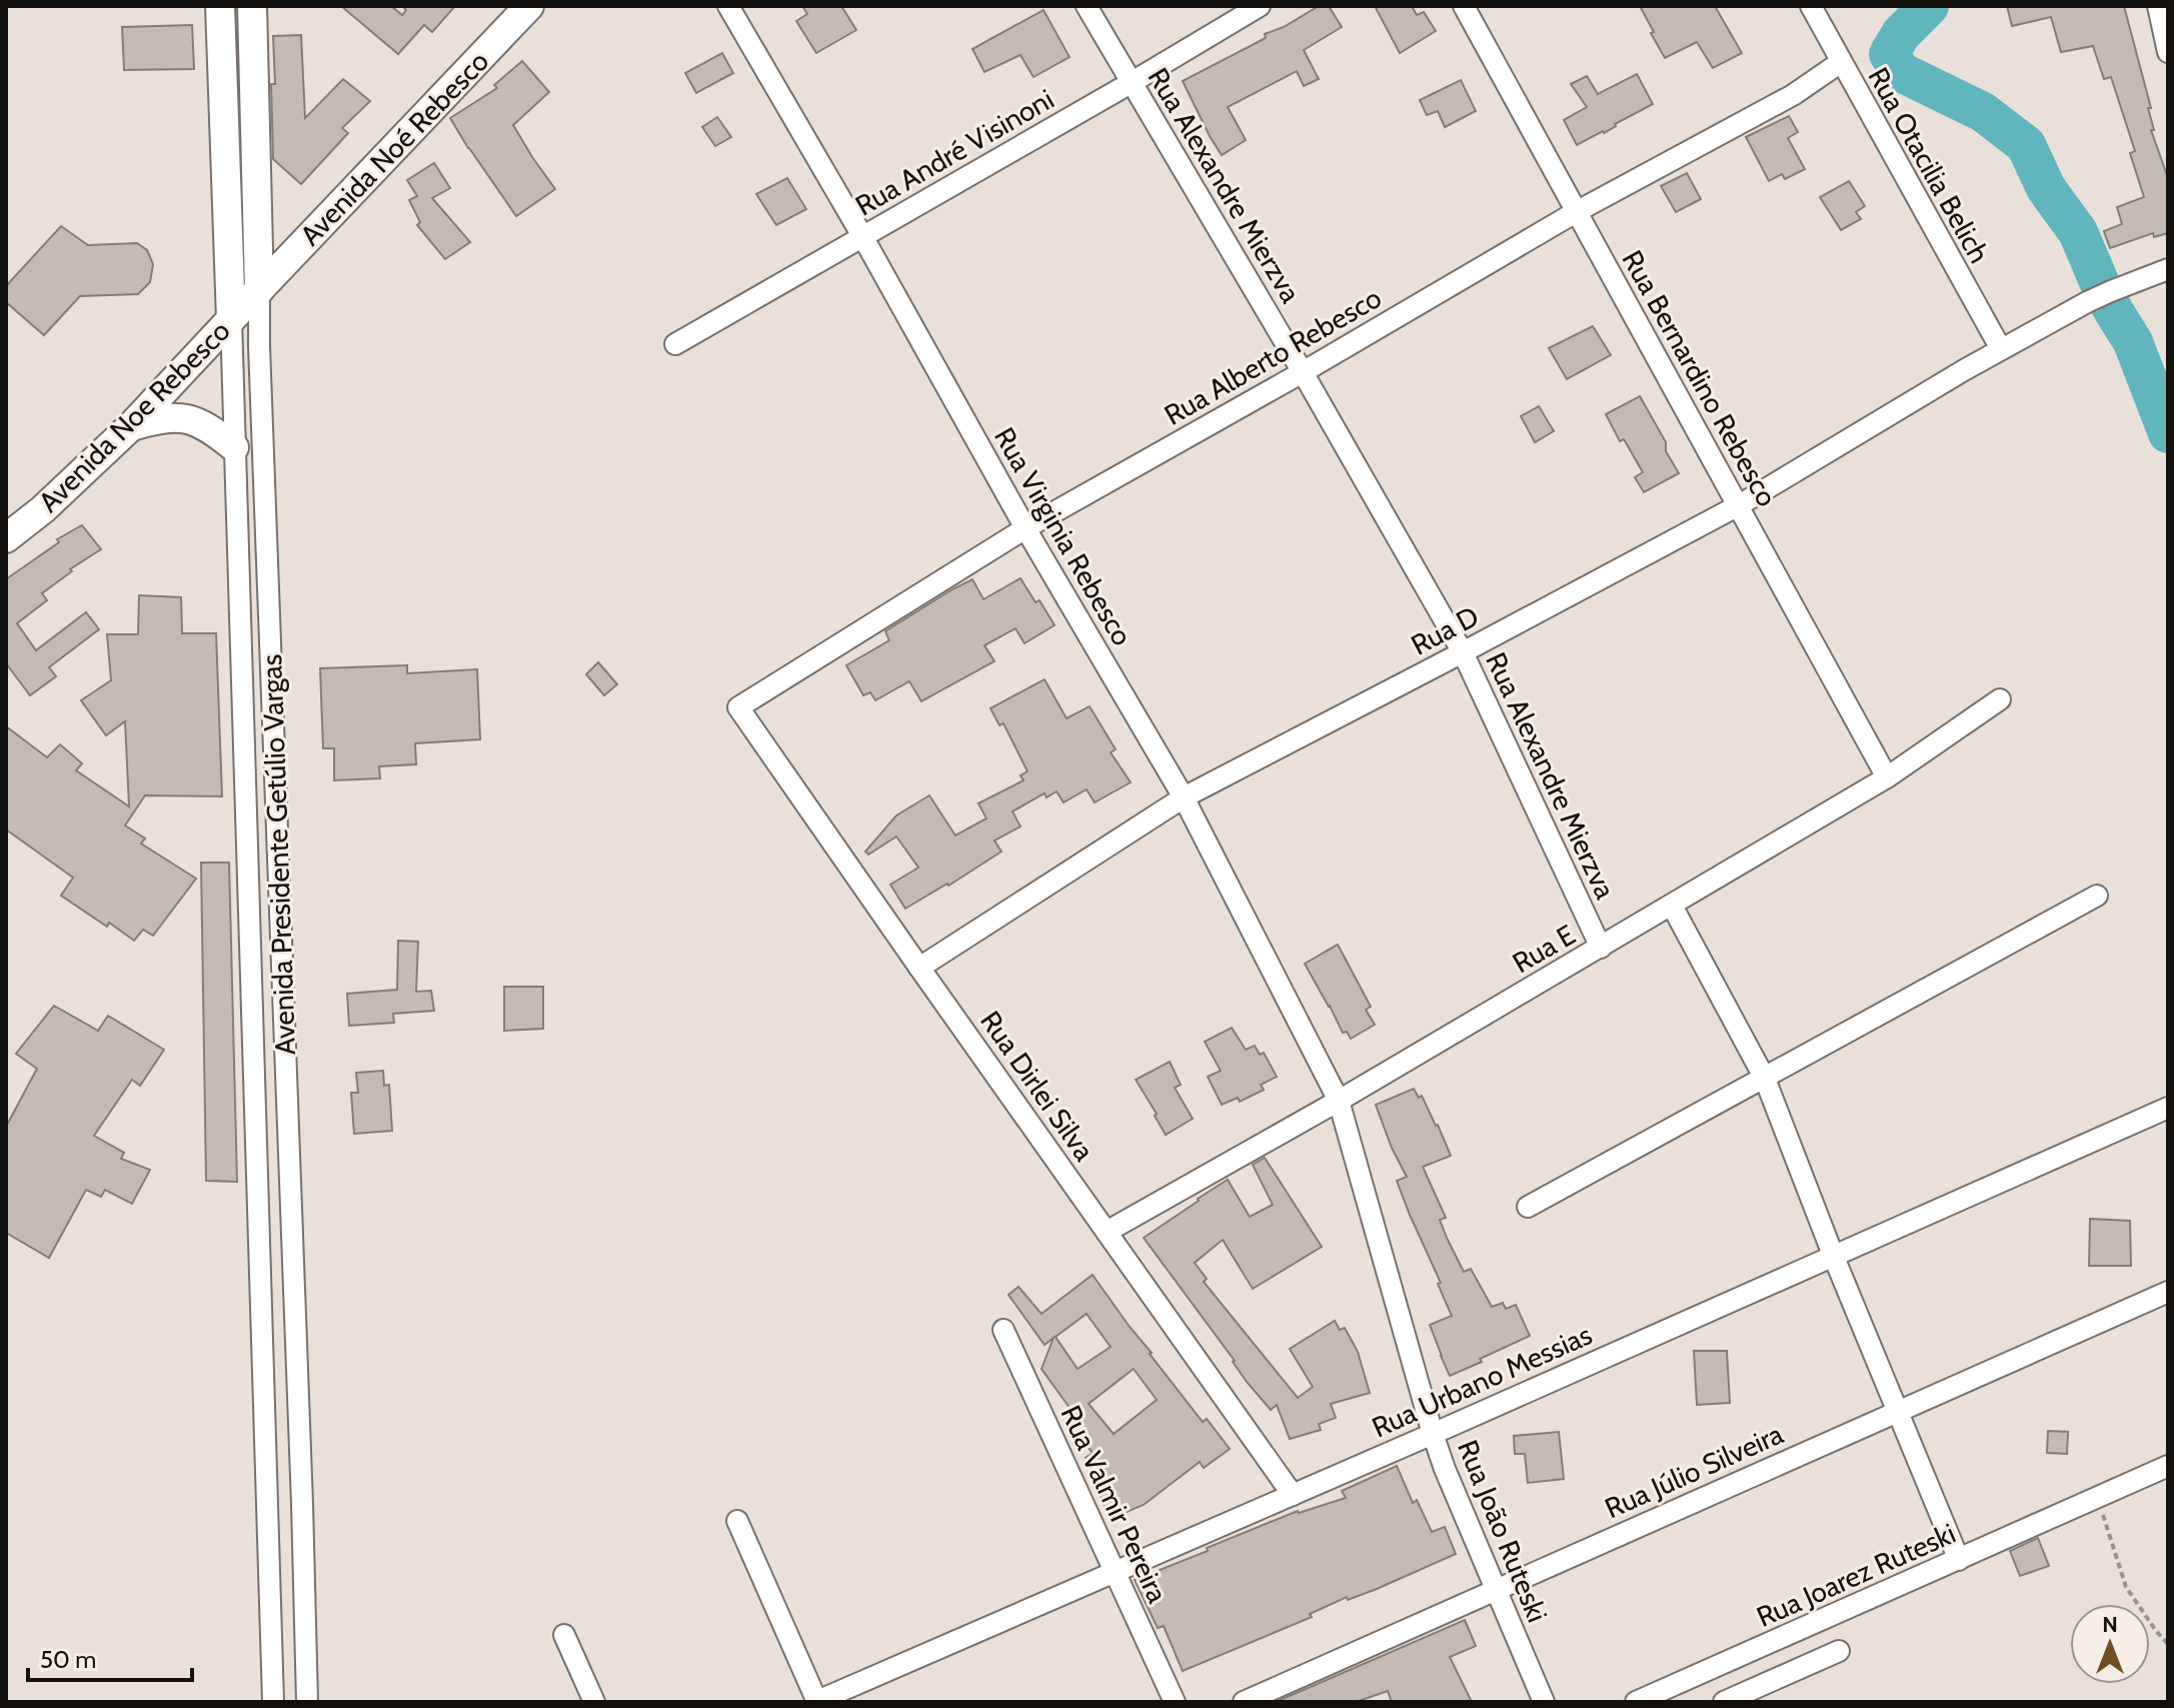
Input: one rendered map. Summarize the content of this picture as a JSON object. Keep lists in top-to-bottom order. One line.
{"streets":{"main road":["Avenida Noé Rebesco","Avenida Noe Rebesco","Avenida Presidente Getúlio Vargas"],"street":["Rua André Visinoni","Rua Otacilia Belich","Rua Alexandre Mierzva","Rua Alberto Rebesco","Rua Bernardino Rebesco","Rua Virginia Rebesco","Rua D","Rua E","Rua Dirlei Silva","Rua Urbano Messias","Rua Júlio Silveira","Rua Valmir Pereira","Rua João Ruteski","Rua Joarez Ruteski"]},"crossings":[["Avenida Noé Rebesco","Avenida Noe Rebesco"],["Avenida Noé Rebesco","Avenida Presidente Getúlio Vargas"],["Rua André Visinoni","Rua Alexandre Mierzva"],["Rua André Visinoni","Rua Virginia Rebesco"],["Rua Otacilia Belich","Rua Alberto Rebesco"],["Rua Otacilia Belich","Rua D"],["Rua Alexandre Mierzva","Rua Alberto Rebesco"],["Rua Alexandre Mierzva","Rua D"],["Rua Alexandre Mierzva","Rua E"],["Rua Alberto Rebesco","Rua Bernardino Rebesco"],["Rua Alberto Rebesco","Rua Virginia Rebesco"],["Rua Alberto Rebesco","Rua Dirlei Silva"],["Rua Bernardino Rebesco","Rua D"],["Rua Bernardino Rebesco","Rua E"],["Avenida Noe Rebesco","Avenida Presidente Getúlio Vargas"],["Rua Virginia Rebesco","Rua D"],["Rua Virginia Rebesco","Rua E"],["Rua Virginia Rebesco","Rua João Ruteski"],["Rua D","Rua Dirlei Silva"],["Rua E","Rua Dirlei Silva"],["Rua E","Rua João Ruteski"],["Rua Dirlei Silva","Rua Urbano Messias"],["Rua Urbano Messias","Rua Valmir Pereira"],["Rua Urbano Messias","Rua João Ruteski"],["Rua Júlio Silveira","Rua João Ruteski"]],"scale_bar":"50 m","north":"top"}
